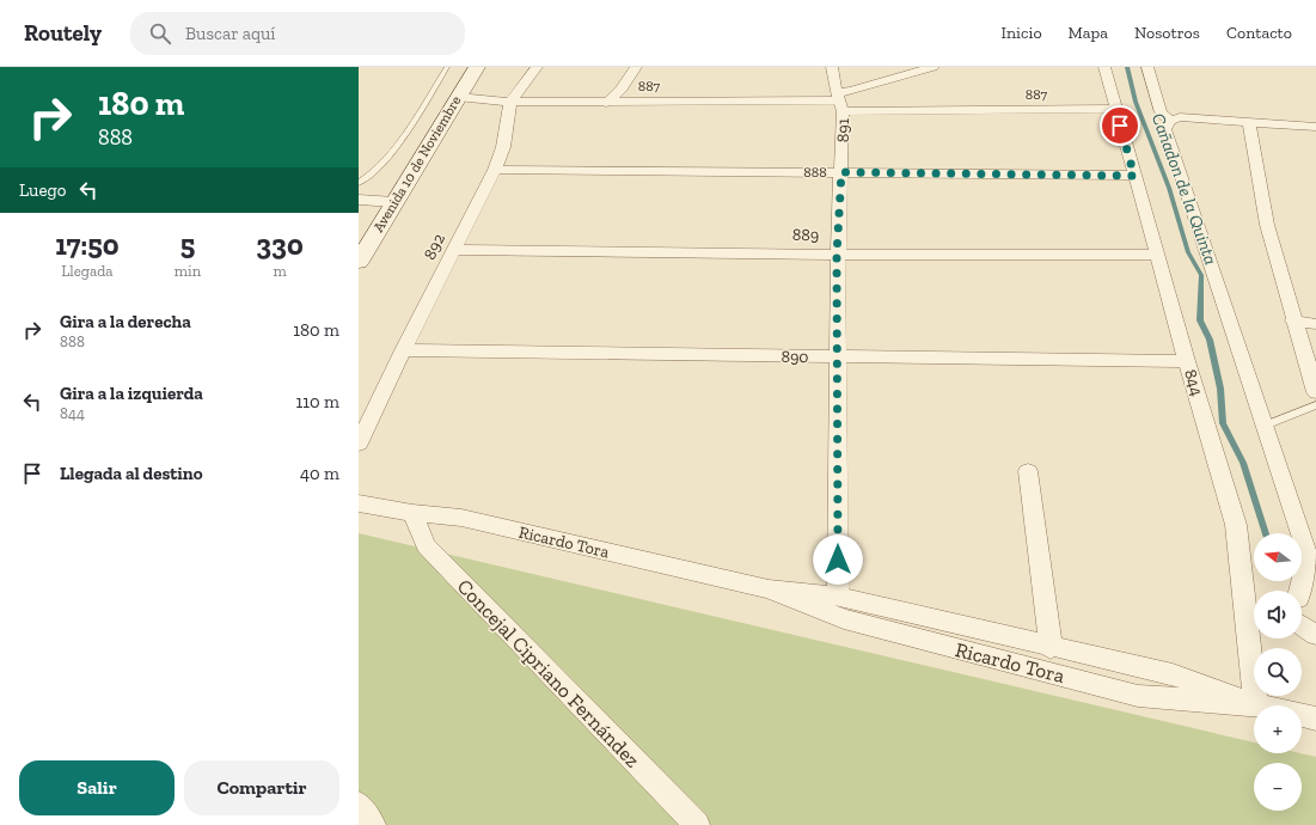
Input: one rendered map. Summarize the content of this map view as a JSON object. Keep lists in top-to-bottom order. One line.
{"streets":{"main road":["Avenida 10 de Noviembre"],"street":["887","891","888","889","892","890","844","Ricardo Tora","Concejal Cipriano Fernández"]},"crossings":[["887","891"],["887","Avenida 10 de Noviembre"],["887","892"],["887","844"],["891","888"],["891","889"],["891","890"],["891","Ricardo Tora"],["888","892"],["888","844"],["889","892"],["889","844"],["892","890"],["890","844"],["844","Ricardo Tora"],["Ricardo Tora","Concejal Cipriano Fernández"]],"water":["Cañadon de la Quinta"],"north":"left","page":{"header":"Routely","search":"Buscar aquí","nav":["Inicio","Mapa","Nosotros","Contacto"],"turn":["180 m","888"],"then":"Luego","eta":["17:50","Llegada","5","min","330","m"],"list":[{"name":"Gira a la derecha","note":"888","value":"180 m"},{"name":"Gira a la izquierda","note":"844","value":"110 m"},{"name":"Llegada al destino","value":"40 m"}],"map_buttons":["+","−"],"buttons":["Salir","Compartir"]}}
